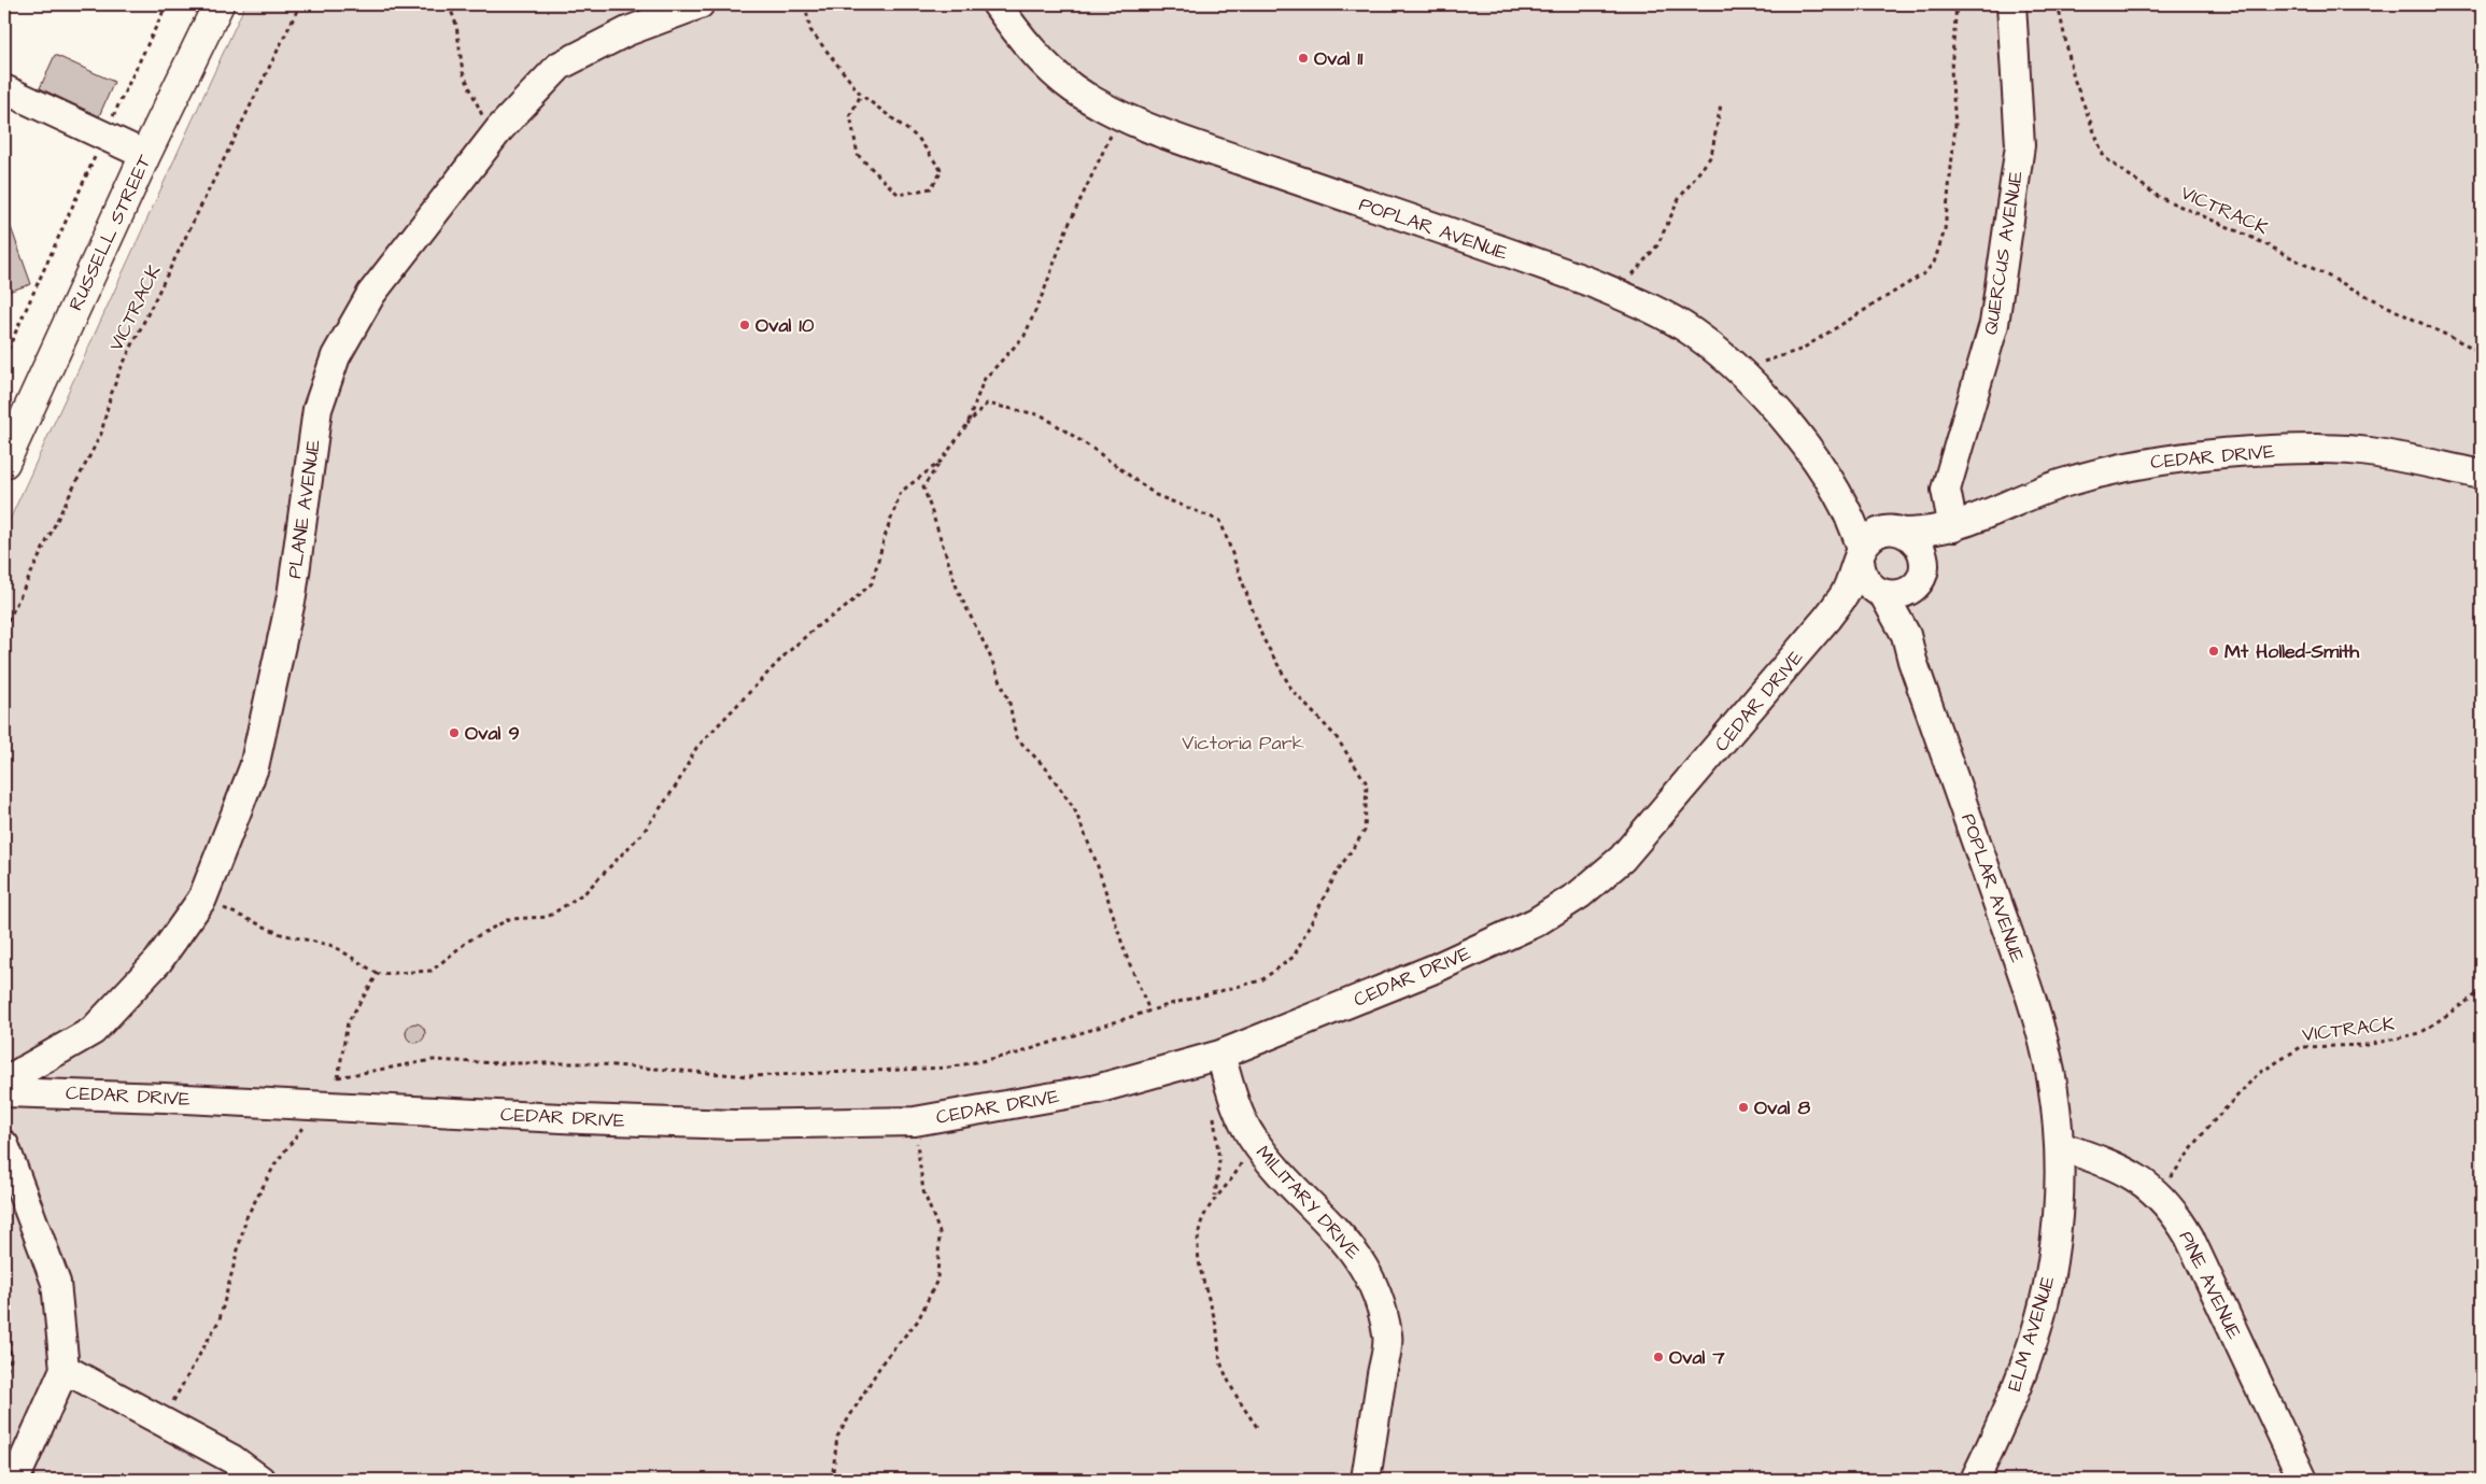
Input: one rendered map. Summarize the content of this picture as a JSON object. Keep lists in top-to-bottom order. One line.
{"streets":{"main road":["RUSSELL STREET"],"street":["POPLAR AVENUE","QUERCUS AVENUE","CEDAR DRIVE","PLANE AVENUE","MILITARY DRIVE","PINE AVENUE","ELM AVENUE"],"path":["VICTRACK"]},"crossings":[["POPLAR AVENUE","CEDAR DRIVE"],["POPLAR AVENUE","PINE AVENUE"],["POPLAR AVENUE","ELM AVENUE"],["QUERCUS AVENUE","CEDAR DRIVE"],["CEDAR DRIVE","MILITARY DRIVE"],["PINE AVENUE","ELM AVENUE"]],"parks":["Victoria Park"],"places":["Oval 11","Oval 10","Mt Holled-Smith","Oval 9","Oval 8","Oval 7"]}
